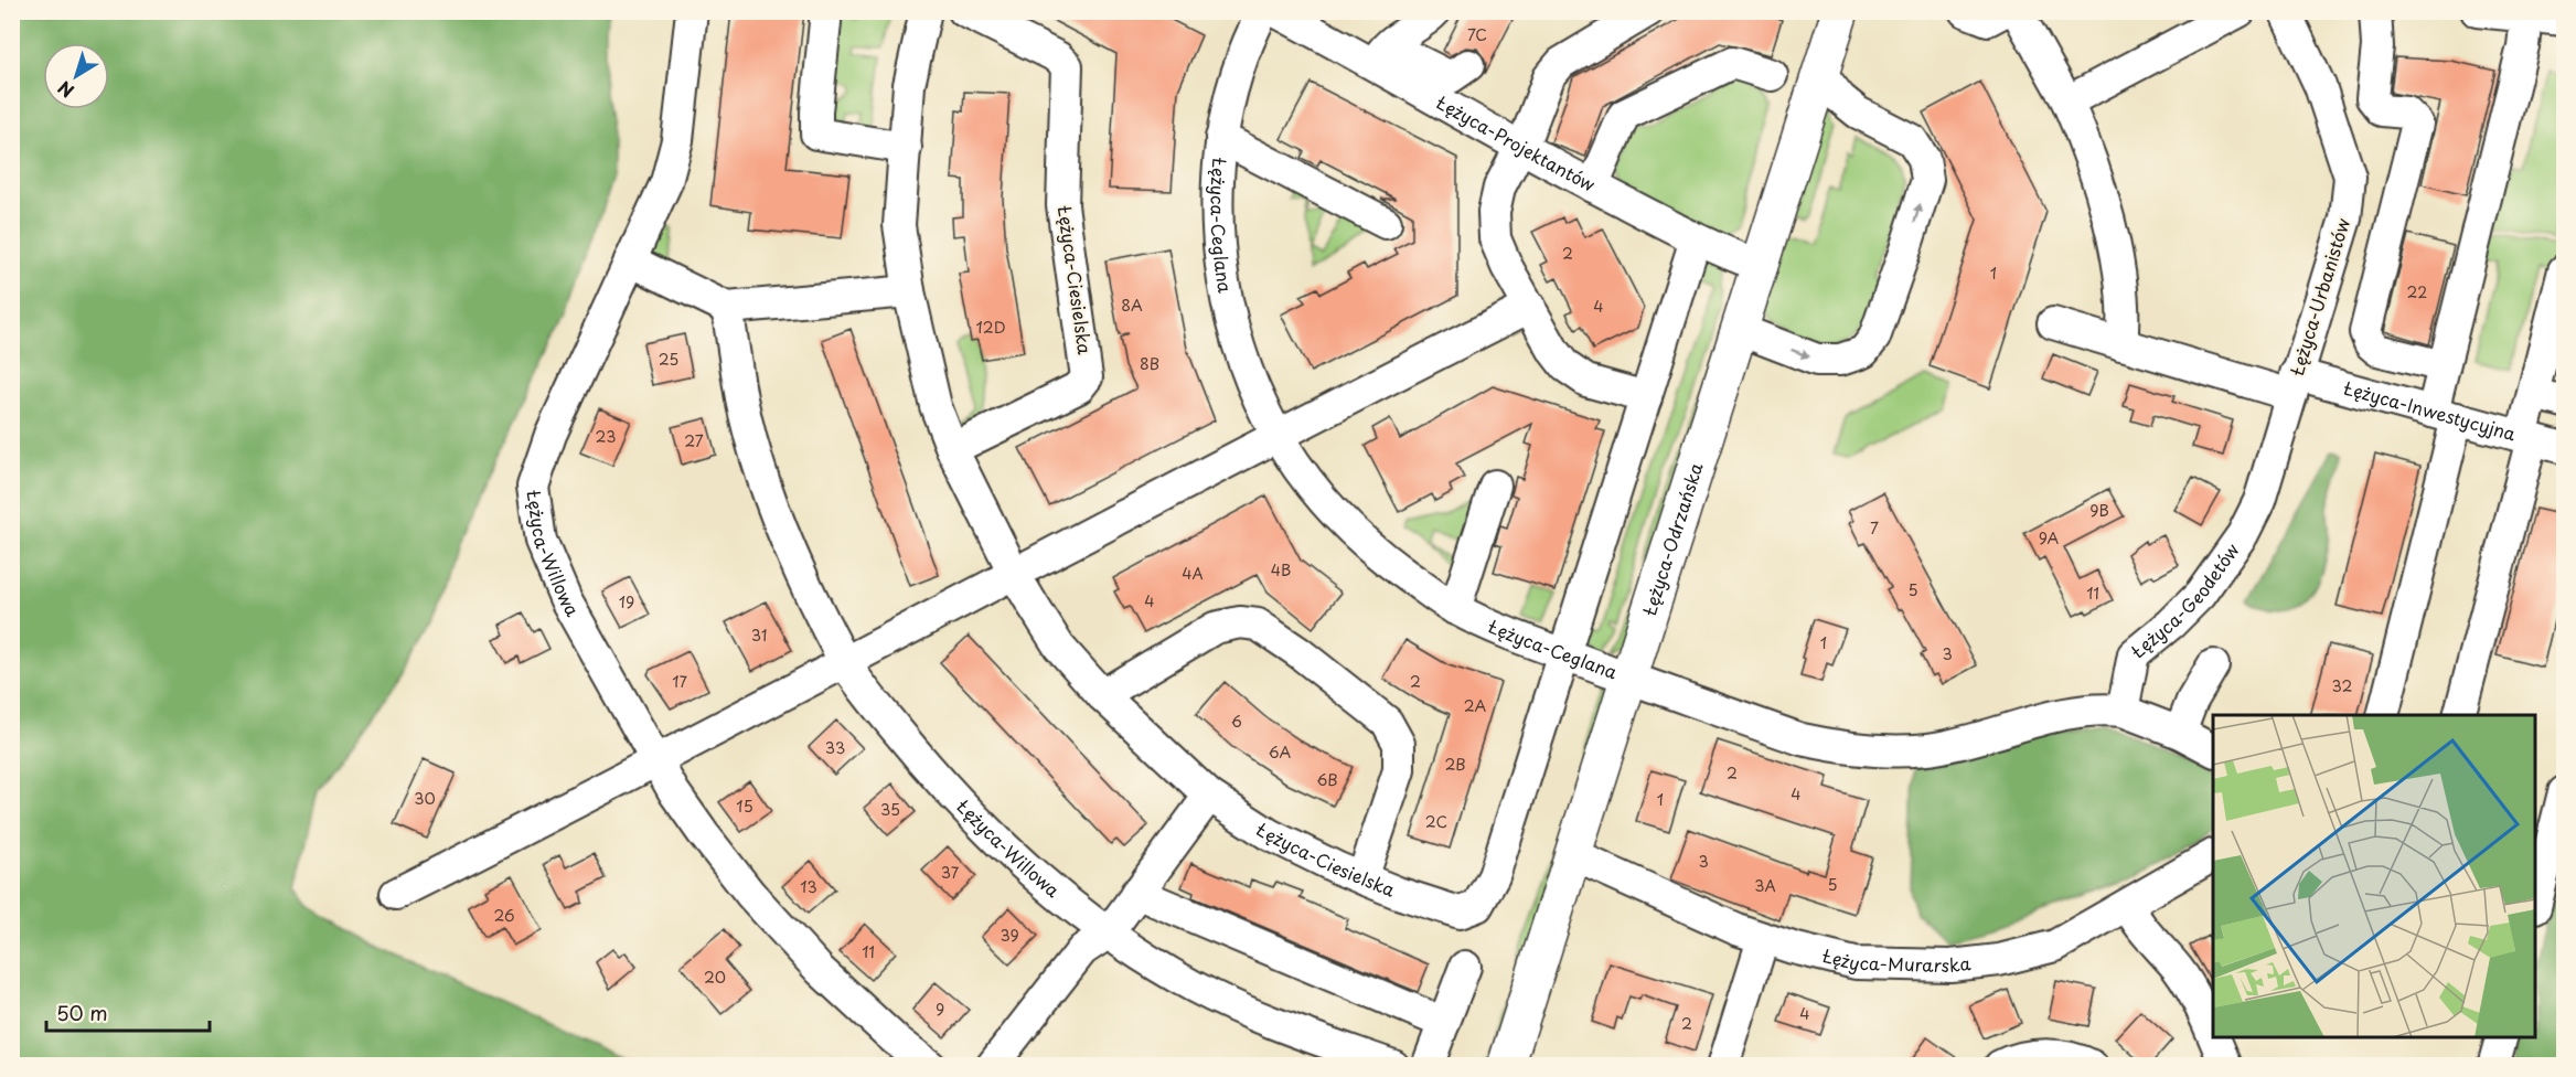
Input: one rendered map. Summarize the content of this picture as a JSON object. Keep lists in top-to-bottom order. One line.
{"streets":{"main road":["Łężyca-Odrzańska"],"street":["Łężyca-Projektantów","Łężyca-Ceglana","Łężyca-Ciesielska","Łężyca-Urbanistów","Łężyca-Inwestycyjna","Łężyca-Willowa","Łężyca-Geodetów","Łężyca-Murarska"]},"crossings":[["Łężyca-Projektantów","Łężyca-Ciesielska"],["Łężyca-Projektantów","Łężyca-Odrzańska"],["Łężyca-Ceglana","Łężyca-Ciesielska"],["Łężyca-Ceglana","Łężyca-Odrzańska"],["Łężyca-Urbanistów","Łężyca-Inwestycyjna"],["Łężyca-Urbanistów","Łężyca-Geodetów"],["Łężyca-Inwestycyjna","Łężyca-Geodetów"],["Łężyca-Odrzańska","Łężyca-Murarska"]],"house_numbers":["7C","2","1","22","8A","4","12D","25","8B","23","27","9B","7","9A","4B","4A","5","11","4","19","31","1","3","17","2","32","2A","6","33","6A","2B","2","6B","4","30","1","15","35","2C","3","37","5","3A","13","26","39","11","20","9","4","2"],"scale_bar":"50 m","north":"bottom left"}
